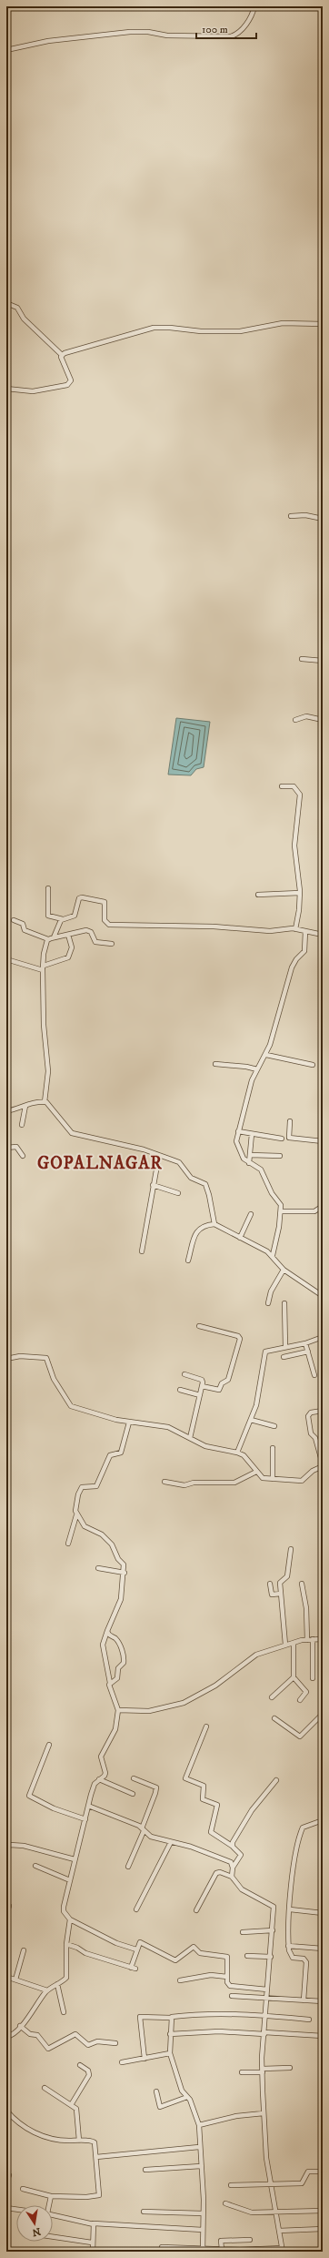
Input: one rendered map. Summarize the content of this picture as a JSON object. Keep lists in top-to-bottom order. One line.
{"districts":["GOPALNAGAR"],"scale_bar":"100 m","north":"bottom"}
